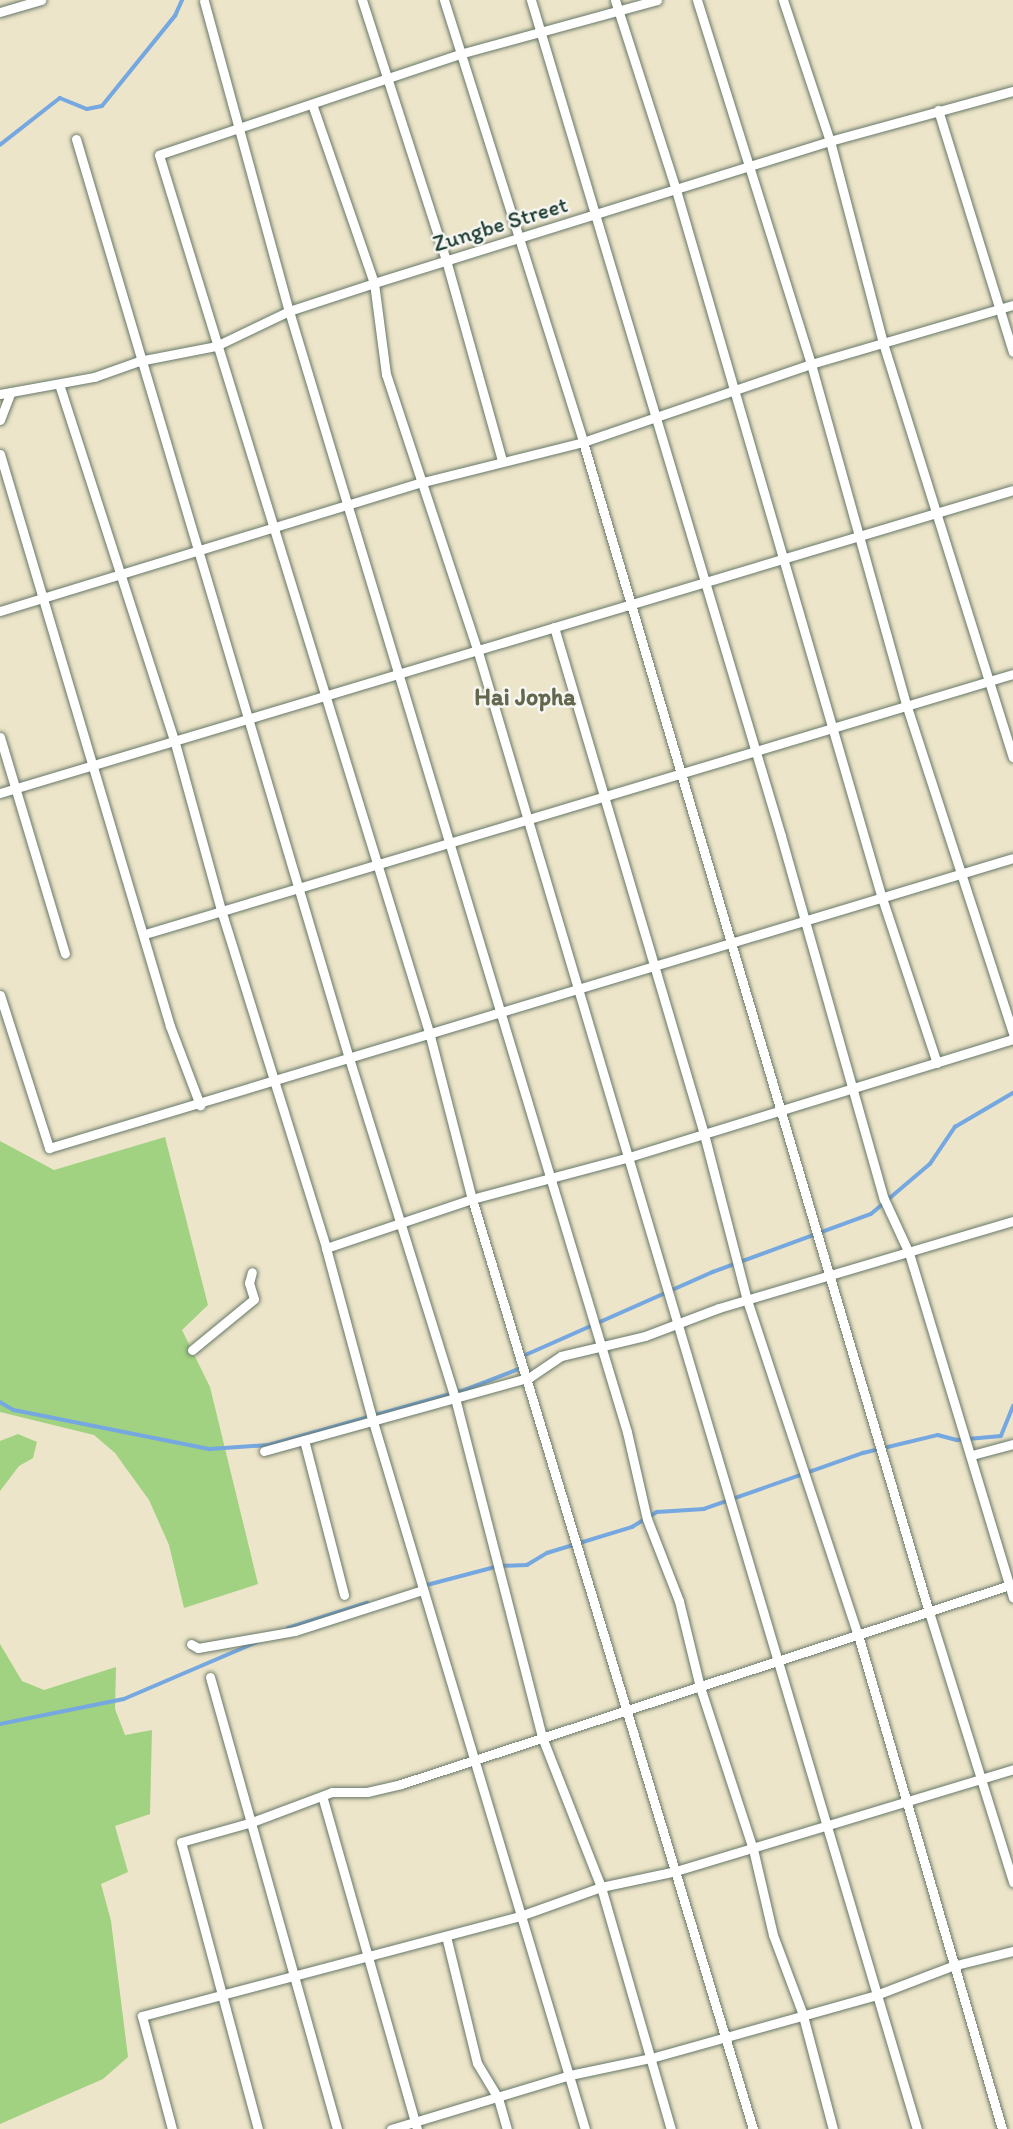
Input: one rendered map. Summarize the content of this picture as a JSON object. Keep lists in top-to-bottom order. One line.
{"streets":{"street":["Zungbe Street"]},"districts":["Hai Jopha"]}
